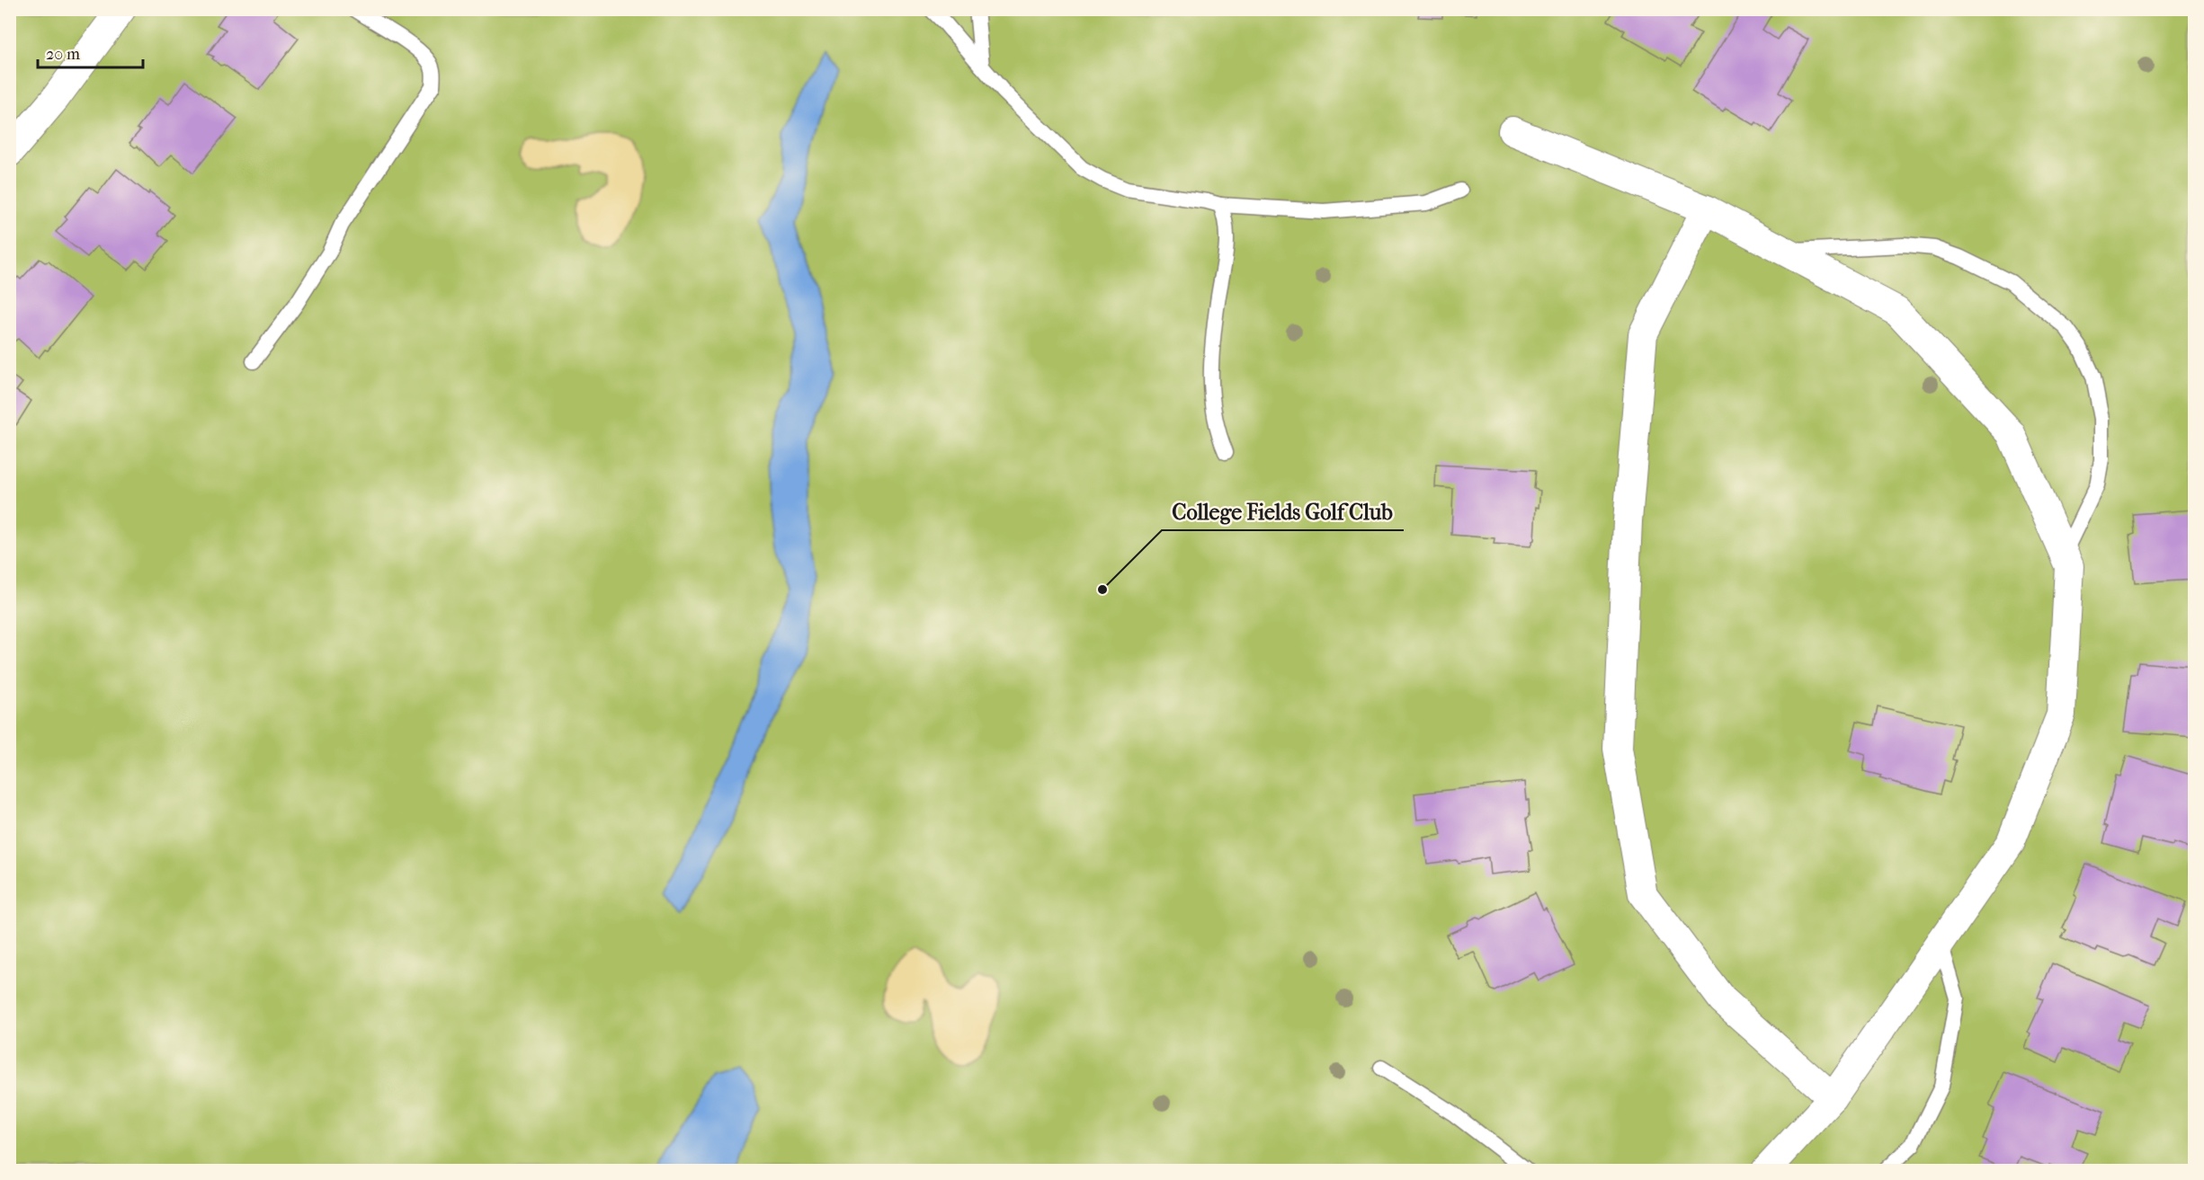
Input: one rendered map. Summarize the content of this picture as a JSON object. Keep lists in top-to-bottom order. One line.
{"places":["College Fields Golf Club"],"scale_bar":"20 m"}
